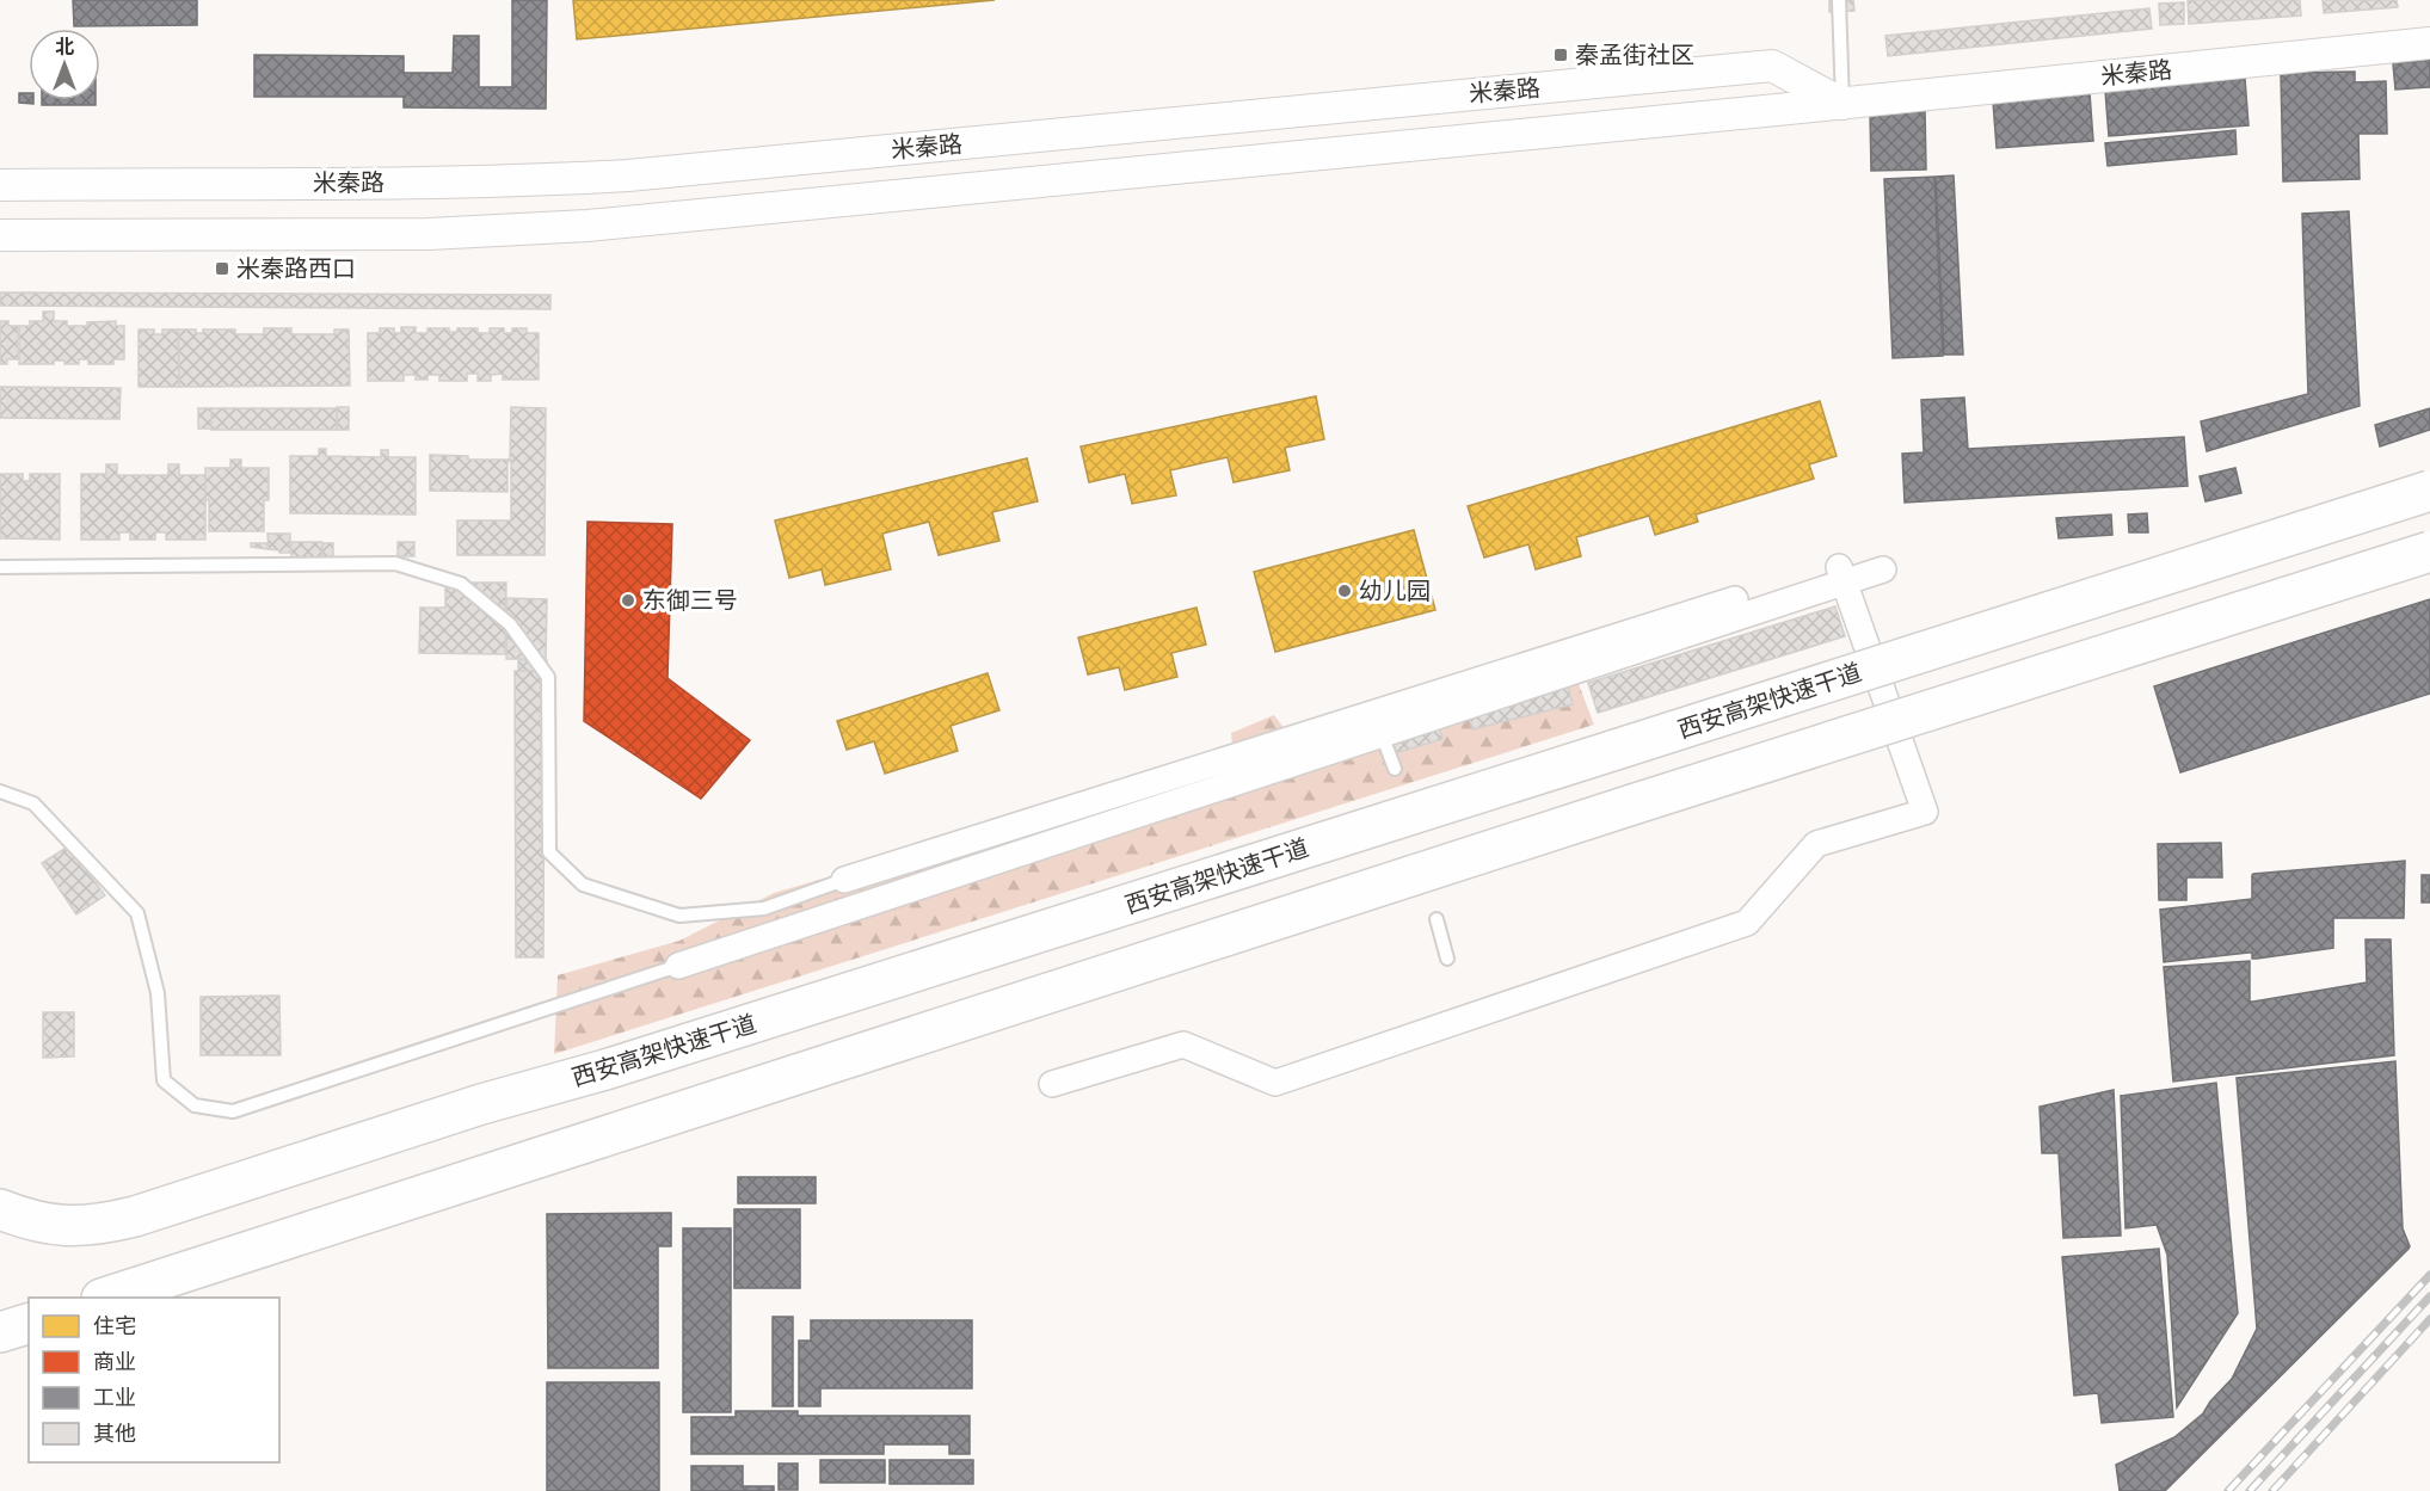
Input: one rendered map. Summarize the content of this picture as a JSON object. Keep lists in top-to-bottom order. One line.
{"streets":{"highway":["西安高架快速干道"],"street":["米秦路"]},"places":{"transit":["秦孟街社区","米秦路西口"],"other":["幼儿园","东御三号"]},"legend":["住宅","商业","工业","其他"],"north":"top"}
